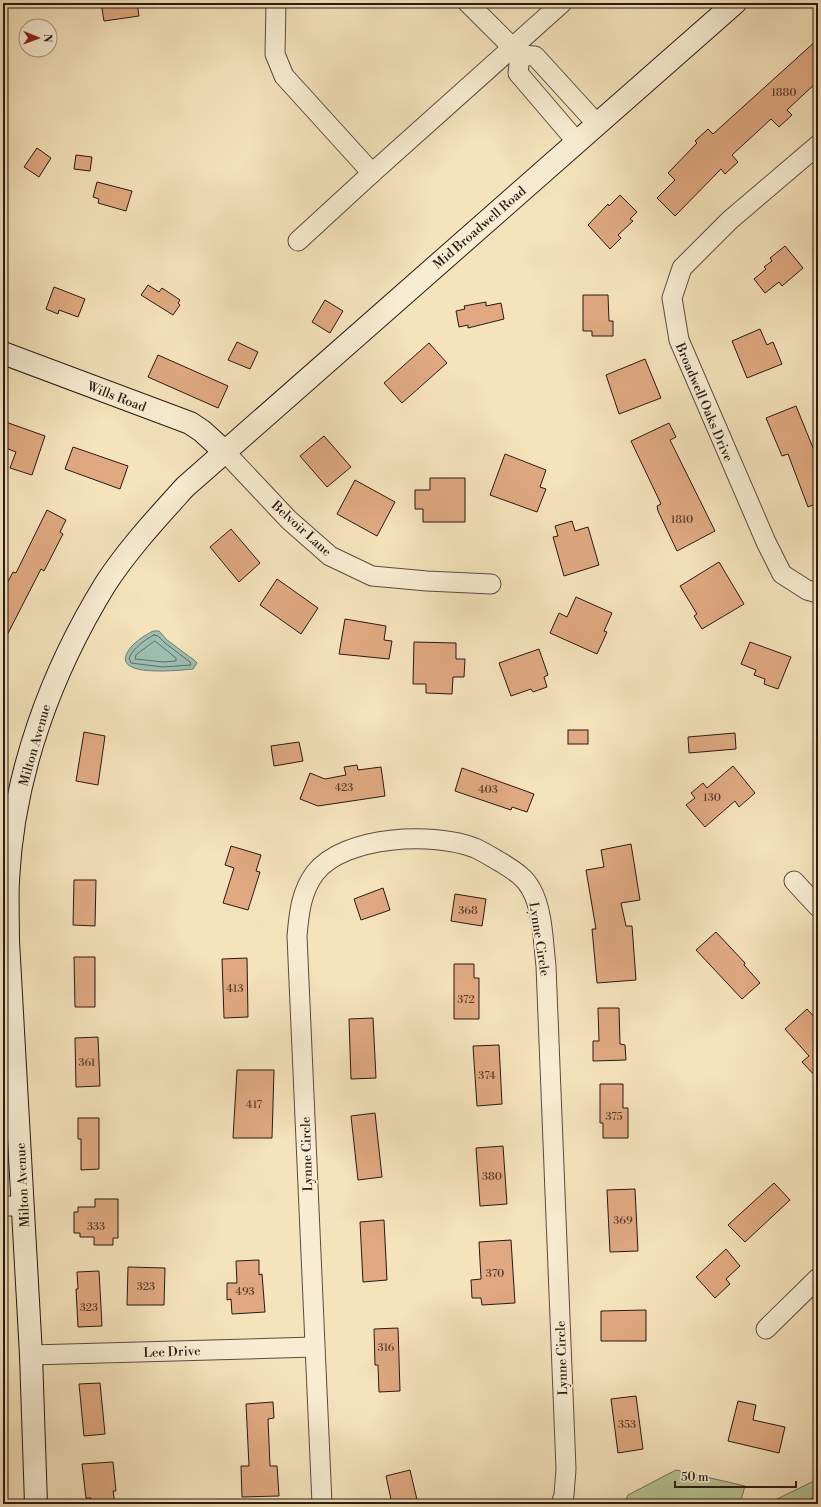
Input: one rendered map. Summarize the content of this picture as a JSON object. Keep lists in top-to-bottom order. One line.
{"streets":{"street":["Mid Broadwell Road","Wills Road","Broadwell Oaks Drive","Belvoir Lane","Milton Avenue","Lynne Circle","Lee Drive"]},"crossings":[["Mid Broadwell Road","Wills Road"],["Mid Broadwell Road","Belvoir Lane"],["Mid Broadwell Road","Milton Avenue"],["Wills Road","Belvoir Lane"],["Wills Road","Milton Avenue"],["Belvoir Lane","Milton Avenue"],["Milton Avenue","Lee Drive"],["Lynne Circle","Lee Drive"]],"house_numbers":["1880","1810","423","403","130","368","413","372","361","374","417","375","380","369","333","370","323","493","323","316","353"],"scale_bar":"50 m","north":"right"}
